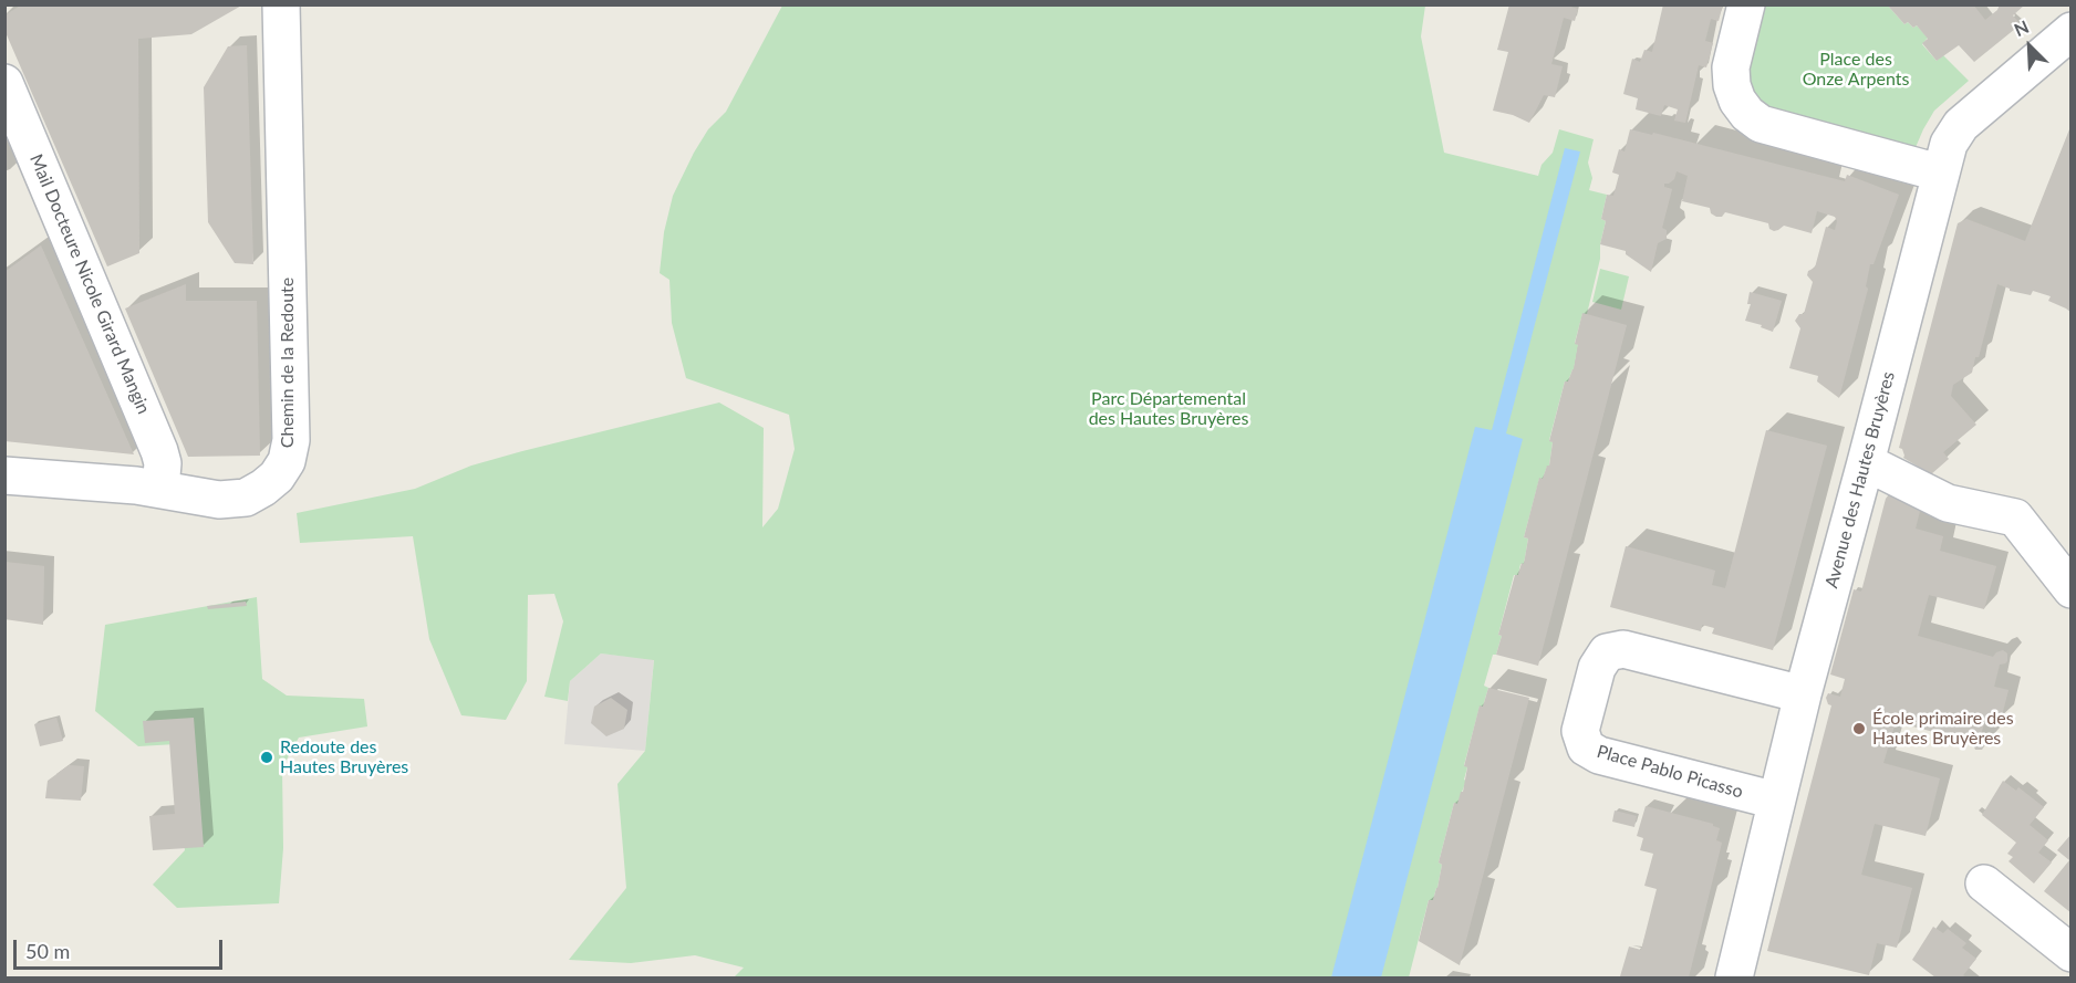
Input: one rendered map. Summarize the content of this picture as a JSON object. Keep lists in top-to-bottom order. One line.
{"streets":{"street":["Mail Docteure Nicole Girard Mangin","Chemin de la Redoute","Avenue des Hautes Bruyères","Place Pablo Picasso"]},"crossings":[["Mail Docteure Nicole Girard Mangin","Chemin de la Redoute"],["Avenue des Hautes Bruyères","Place Pablo Picasso"]],"parks":["Place des Onze Arpents","Parc Départemental des Hautes Bruyères"],"places":["École primaire des Hautes Bruyères","Redoute des Hautes Bruyères"],"scale_bar":"50 m","north":"top left"}
